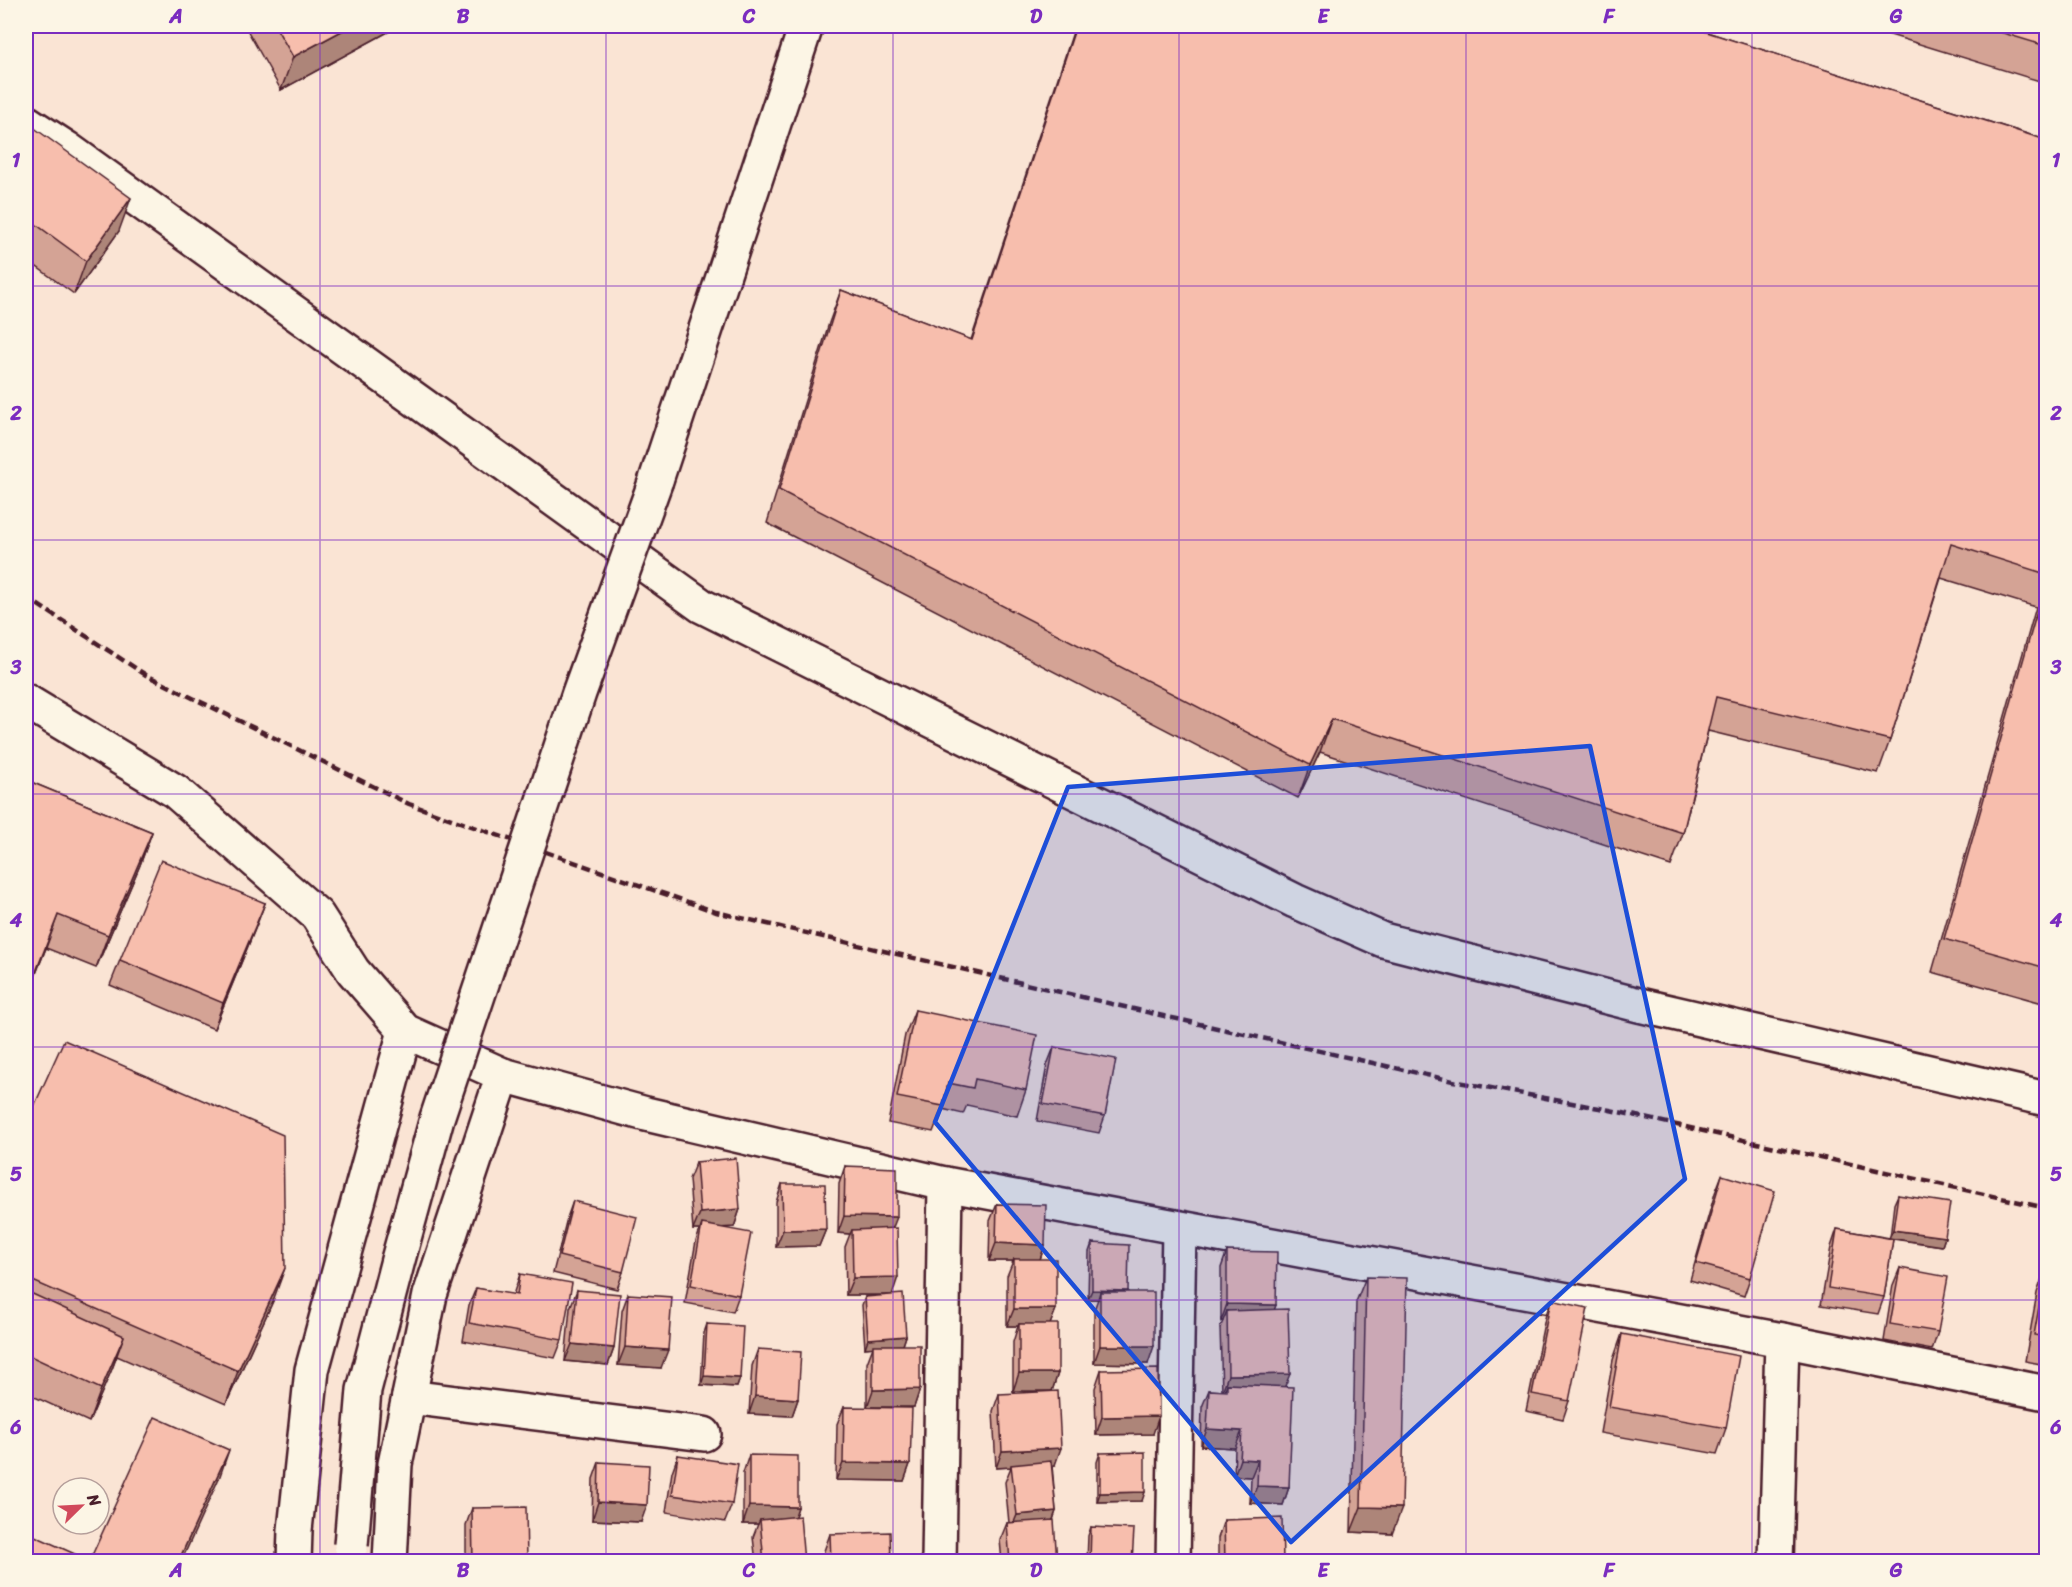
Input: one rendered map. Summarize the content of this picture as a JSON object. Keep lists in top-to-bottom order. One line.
{"north":"top right","grid":{"columns":["A","B","C","D","E","F","G"],"rows":["1","2","3","4","5","6"]}}
